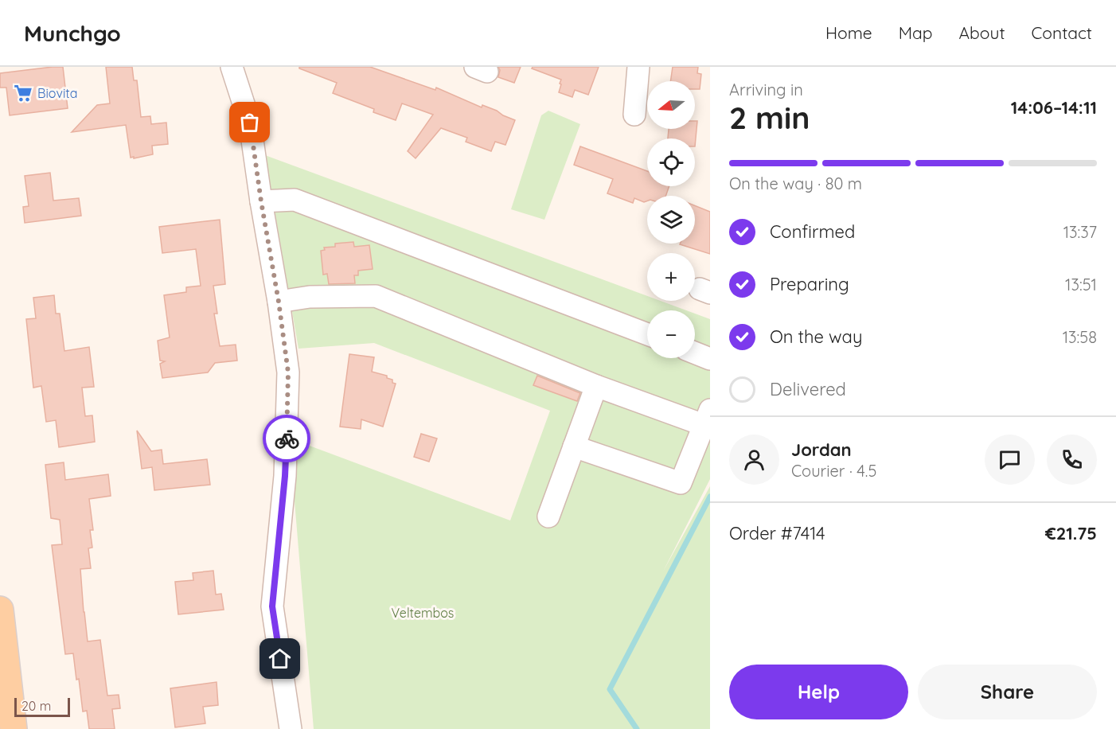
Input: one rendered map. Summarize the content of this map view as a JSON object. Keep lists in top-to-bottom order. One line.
{"parks":["Veltembos"],"places":{"supermarket":["Biovita"]},"scale_bar":"20 m","north":"left","page":{"header":"Munchgo","nav":["Home","Map","About","Contact"],"heading":["2 min","Arriving in","14:06–14:11"],"panel":["Jordan","Courier · 4.5","Order #7414","€21.75"],"map_buttons":["+","−"],"bar":"On the way · 80 m","list":[["Confirmed","13:37"],["Preparing","13:51"],["On the way","13:58"],"Delivered"],"buttons":["Help","Share"],"scale":"20 m"}}
